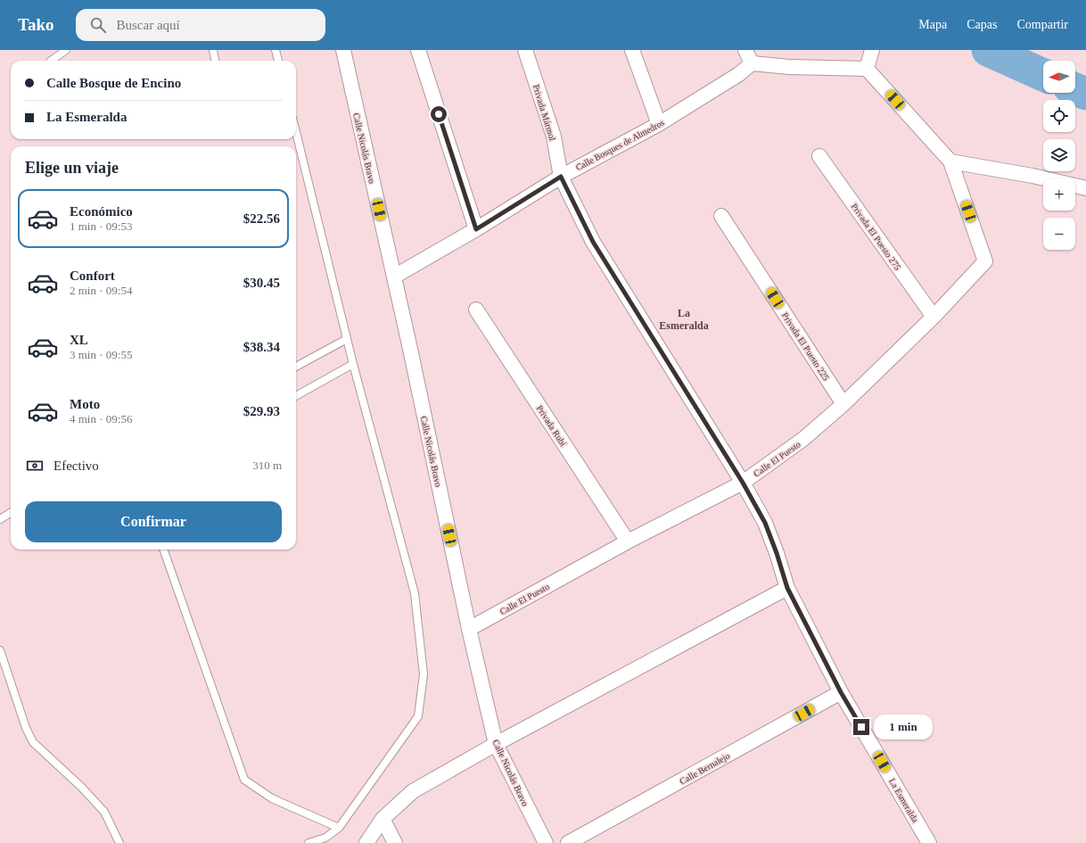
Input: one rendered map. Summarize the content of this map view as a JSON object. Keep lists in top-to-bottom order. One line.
{"streets":{"street":["Privada Mármol","Calle Bosques de Almedros","Calle Nicolás Bravo","Privada El Puesto 275","Privada El Puesto 225","Privada Rubí","Calle El Puesto","Calle Bernalejo","La Esmeralda"]},"crossings":[["Privada Mármol","Calle Bosques de Almedros"],["Privada Mármol","La Esmeralda"],["Calle Bosques de Almedros","Calle Nicolás Bravo"],["Calle Bosques de Almedros","La Esmeralda"],["Calle Nicolás Bravo","Calle El Puesto"],["Privada El Puesto 275","Calle El Puesto"],["Privada El Puesto 225","Calle El Puesto"],["Privada Rubí","Calle El Puesto"],["Calle El Puesto","La Esmeralda"],["Calle Bernalejo","La Esmeralda"]],"districts":["La Esmeralda"],"north":"left","page":{"header":"Tako","search":"Buscar aquí","nav":["Mapa","Capas","Compartir"],"map_buttons":["+","−"],"banner":["Calle Bosque de Encino","La Esmeralda"],"heading":"Elige un viaje","list":[{"name":"Económico","note":"1 min · 09:53","value":"$22.56"},{"name":"Confort","note":"2 min · 09:54","value":"$30.45"},{"name":"XL","note":"3 min · 09:55","value":"$38.34"},{"name":"Moto","note":"4 min · 09:56","value":"$29.93"}],"pay":["Efectivo","310 m"],"buttons":"Confirmar","bubble":"1 min"}}
